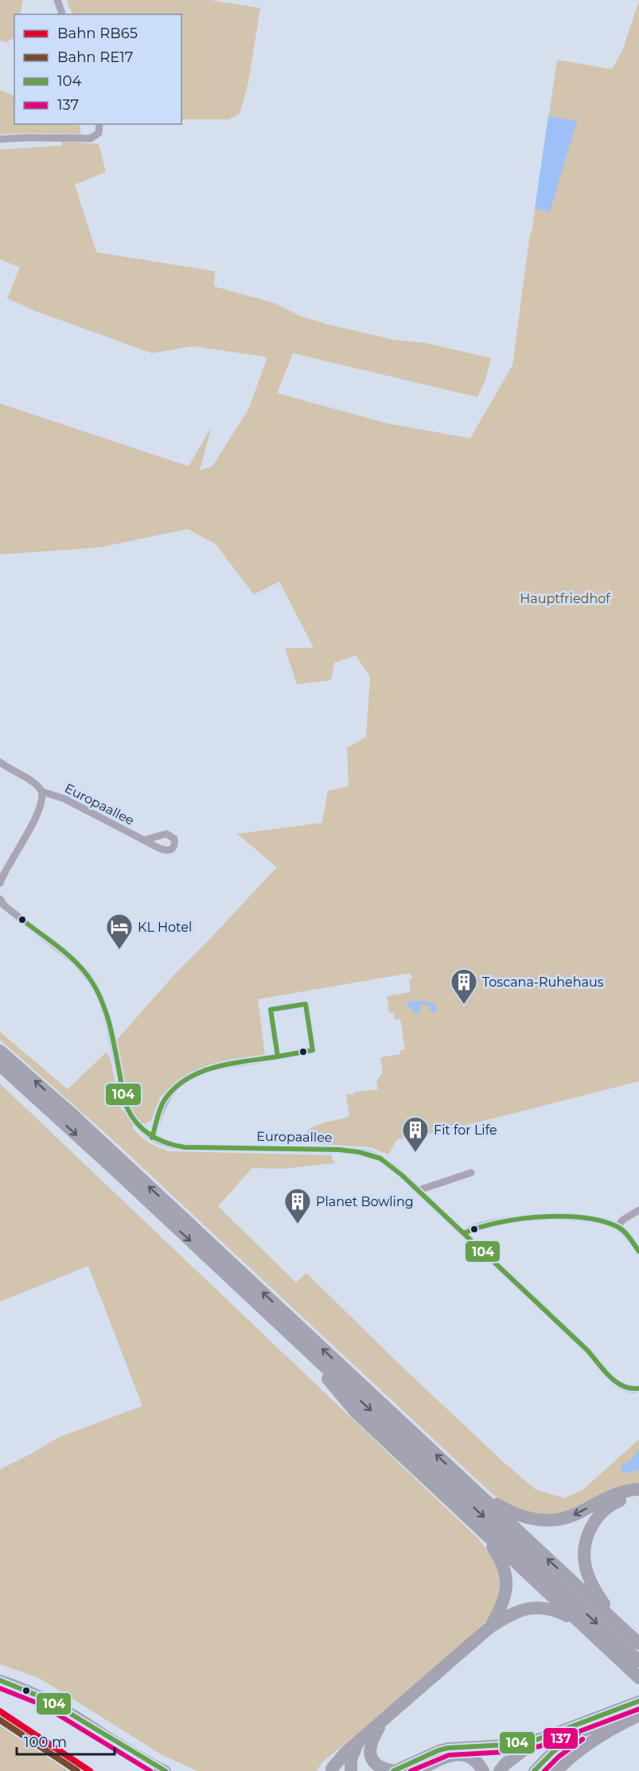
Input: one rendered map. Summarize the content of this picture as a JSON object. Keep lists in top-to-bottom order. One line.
{"streets":{"street":["Europaallee"]},"parks":["Hauptfriedhof"],"places":{"hotel":["KL Hotel"],"building":["Toscana-Ruhehaus","Fit for Life","Planet Bowling"]},"lines":["transit line 104","transit line 137","rail line RB65","rail line RE17"],"legend":["Bahn RB65","Bahn RE17","104","137"],"scale_bar":"100 m"}
